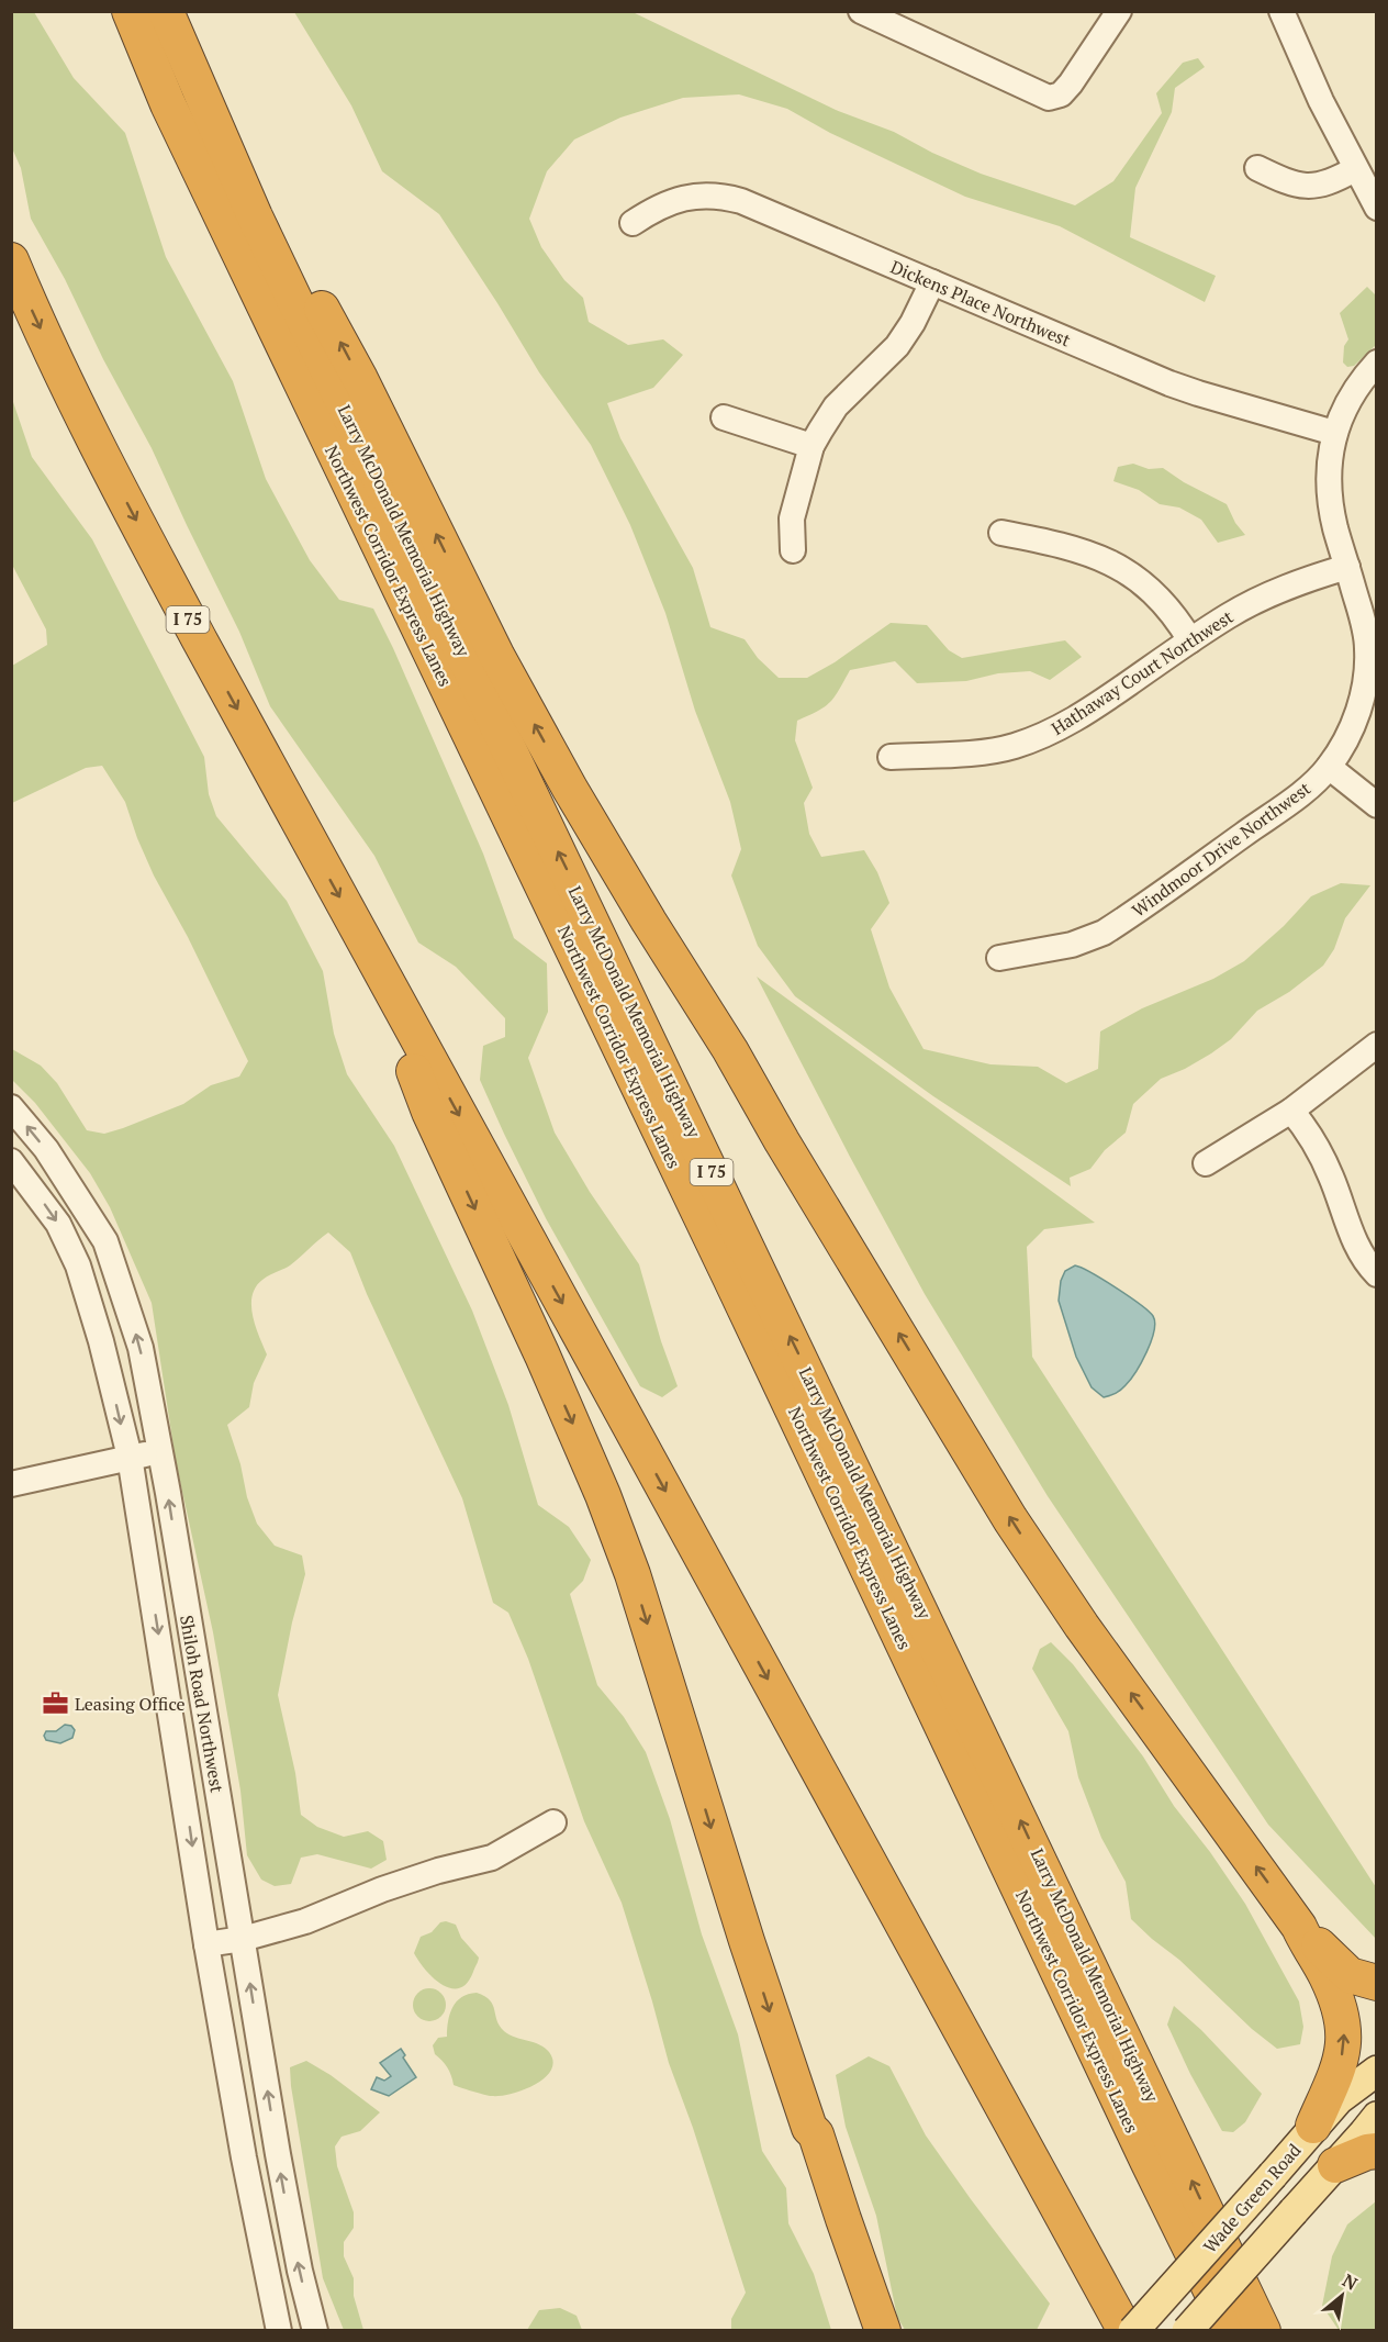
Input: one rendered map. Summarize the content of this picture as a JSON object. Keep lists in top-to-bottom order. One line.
{"streets":{"highway":["Larry McDonald Memorial Highway","Northwest Corridor Express Lanes","I 75"],"main road":["Wade Green Road"],"street":["Dickens Place Northwest","Hathaway Court Northwest","Windmoor Drive Northwest","Shiloh Road Northwest"]},"crossings":[["Dickens Place Northwest","Windmoor Drive Northwest"],["Hathaway Court Northwest","Windmoor Drive Northwest"]],"places":{"office":["Leasing Office"]},"north":"top right"}
